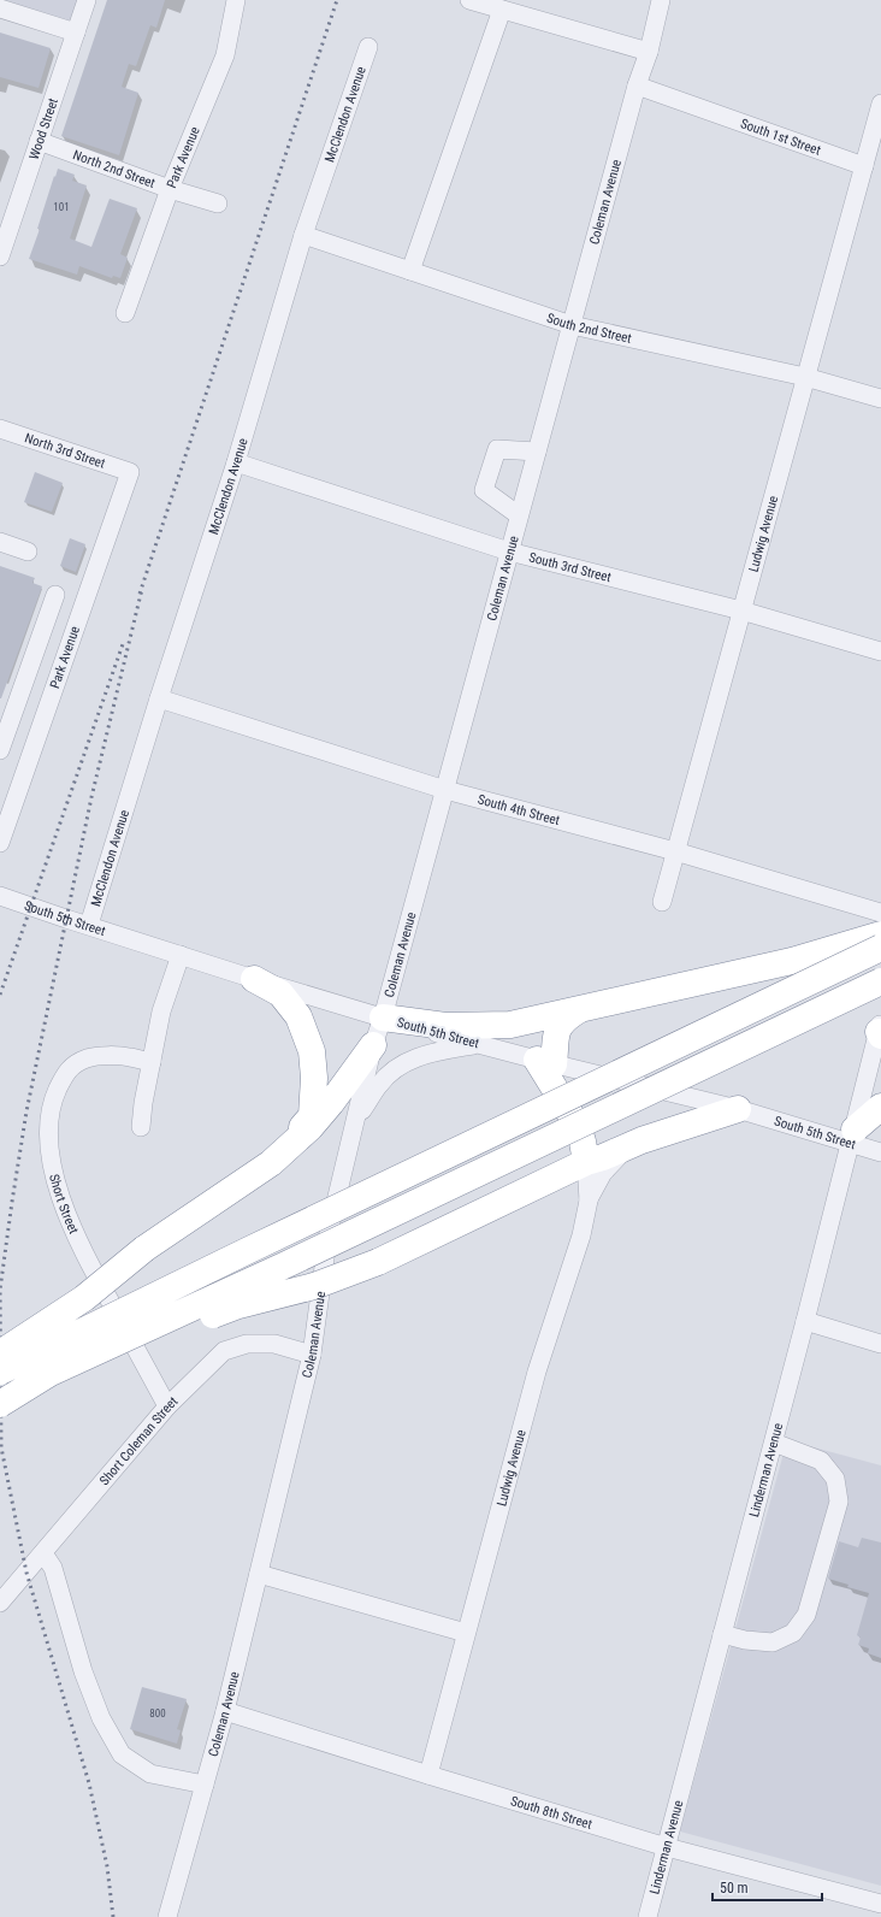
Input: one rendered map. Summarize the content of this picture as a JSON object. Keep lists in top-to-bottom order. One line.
{"streets":{"street":["McClendon Avenue","Wood Street","South 1st Street","Park Avenue","North 2nd Street","Coleman Avenue","South 2nd Street","North 3rd Street","Ludwig Avenue","South 3rd Street","South 4th Street","South 5th Street","Short Street","Short Coleman Street","Linderman Avenue","South 8th Street"]},"crossings":[["McClendon Avenue","South 2nd Street"],["McClendon Avenue","South 3rd Street"],["McClendon Avenue","South 4th Street"],["McClendon Avenue","South 5th Street"],["Wood Street","North 2nd Street"],["South 1st Street","Coleman Avenue"],["South 1st Street","Ludwig Avenue"],["Park Avenue","North 2nd Street"],["Park Avenue","North 3rd Street"],["Coleman Avenue","South 2nd Street"],["Coleman Avenue","South 3rd Street"],["Coleman Avenue","South 4th Street"],["Coleman Avenue","South 5th Street"],["Coleman Avenue","Short Coleman Street"],["Coleman Avenue","South 8th Street"],["South 2nd Street","Ludwig Avenue"],["Ludwig Avenue","South 3rd Street"],["Ludwig Avenue","South 4th Street"],["Ludwig Avenue","South 8th Street"],["South 5th Street","Linderman Avenue"],["Short Street","Short Coleman Street"],["Linderman Avenue","South 8th Street"]],"house_numbers":["101","800"],"scale_bar":"50 m"}
